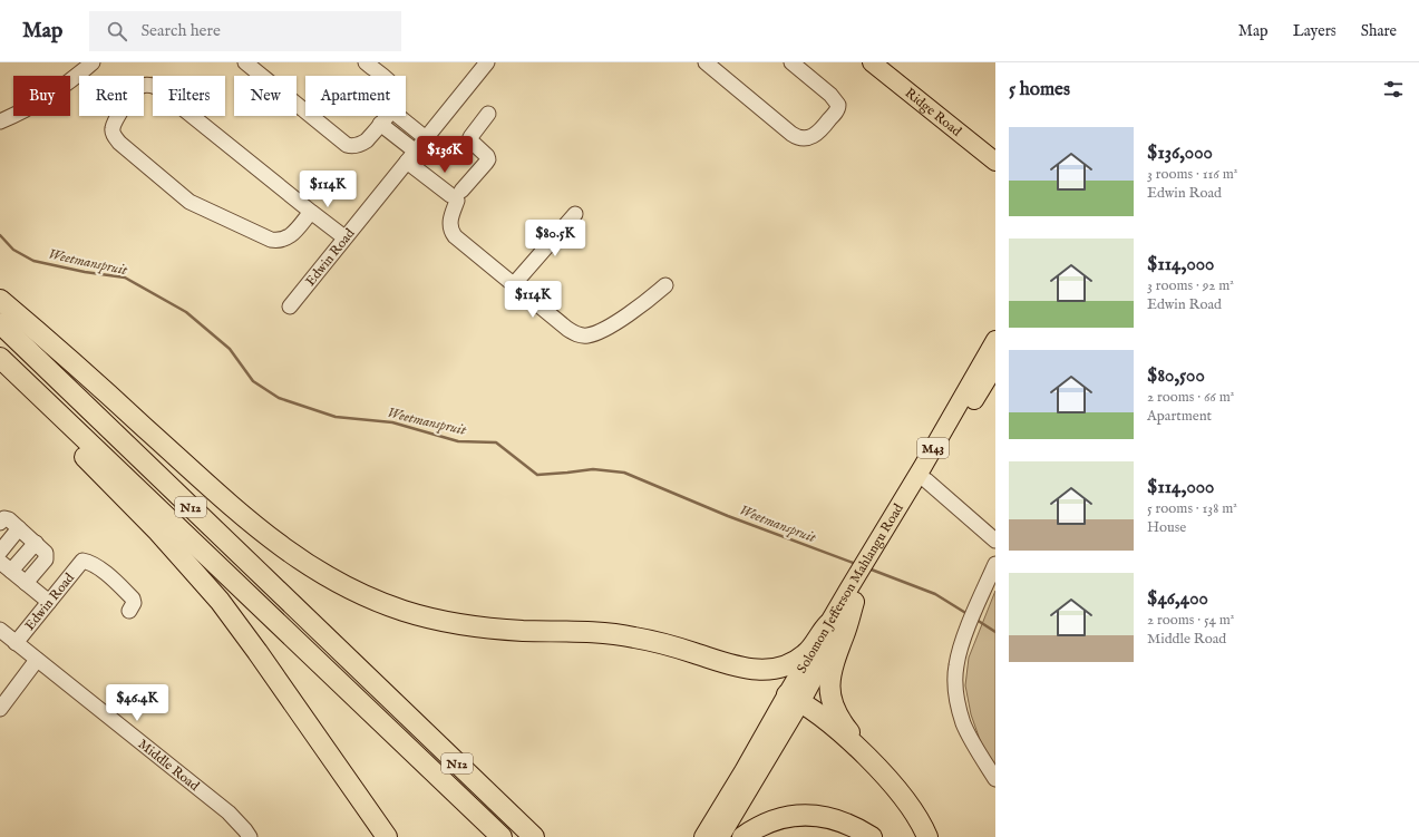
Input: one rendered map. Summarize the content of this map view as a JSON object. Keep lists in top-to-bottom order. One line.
{"streets":{"highway":["N12"],"main road":["Ridge Road","M43","Solomon Jefferson Mahlangu Road"],"street":["Edwin Road","Middle Road"]},"crossings":[["Edwin Road","Middle Road"]],"water":["Weetmanspruit"],"page":{"header":"Map","search":"Search here","nav":["Map","Layers","Share"],"heading":"5 homes","chip":["Buy","Rent","Filters","New","Apartment"],"list":[{"name":"$136,000","note":"3 rooms · 116 m² · Edwin Road"},{"name":"$114,000","note":"3 rooms · 92 m² · Edwin Road"},{"name":"$80,500","note":"2 rooms · 66 m² · Apartment"},{"name":"$114,000","note":"5 rooms · 138 m² · House"},{"name":"$46,400","note":"2 rooms · 54 m² · Middle Road"}],"price":["$136K","$114K","$80.5K","$114K","$46.4K"]}}
